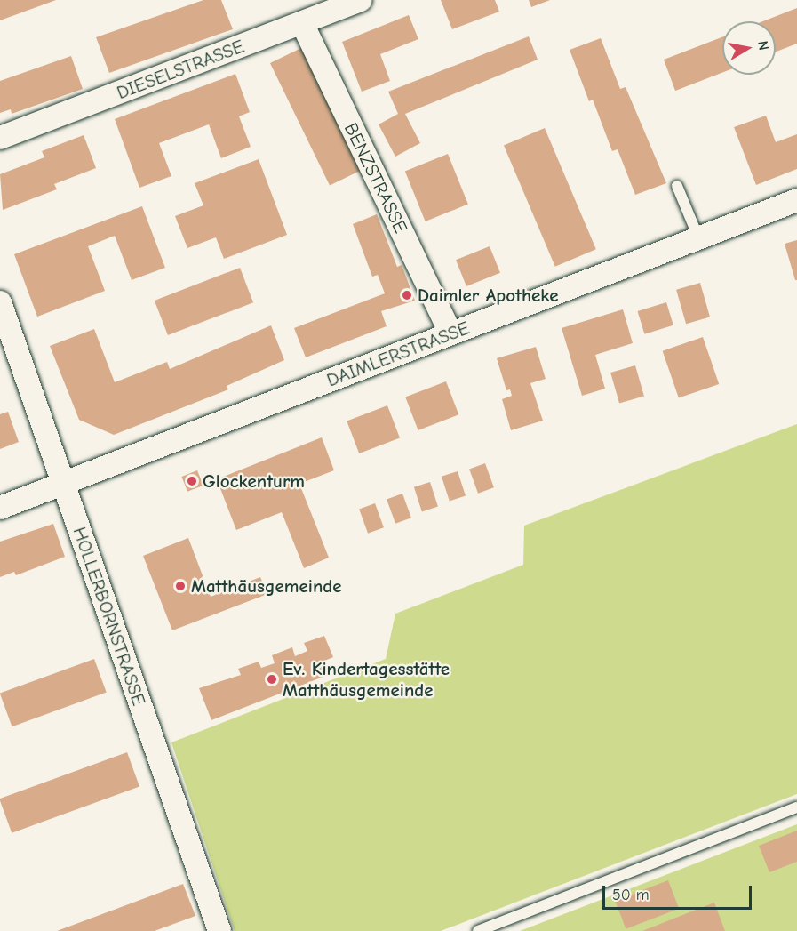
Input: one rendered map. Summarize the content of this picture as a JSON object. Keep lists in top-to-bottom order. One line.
{"streets":{"street":["DIESELSTRASSE","BENZSTRASSE","DAIMLERSTRASSE","HOLLERBORNSTRASSE"]},"crossings":[["DIESELSTRASSE","BENZSTRASSE"],["BENZSTRASSE","DAIMLERSTRASSE"],["DAIMLERSTRASSE","HOLLERBORNSTRASSE"]],"places":["Daimler Apotheke","Glockenturm","Matthäusgemeinde","Ev. Kindertagesstätte Matthäusgemeinde"],"scale_bar":"50 m","north":"right"}
